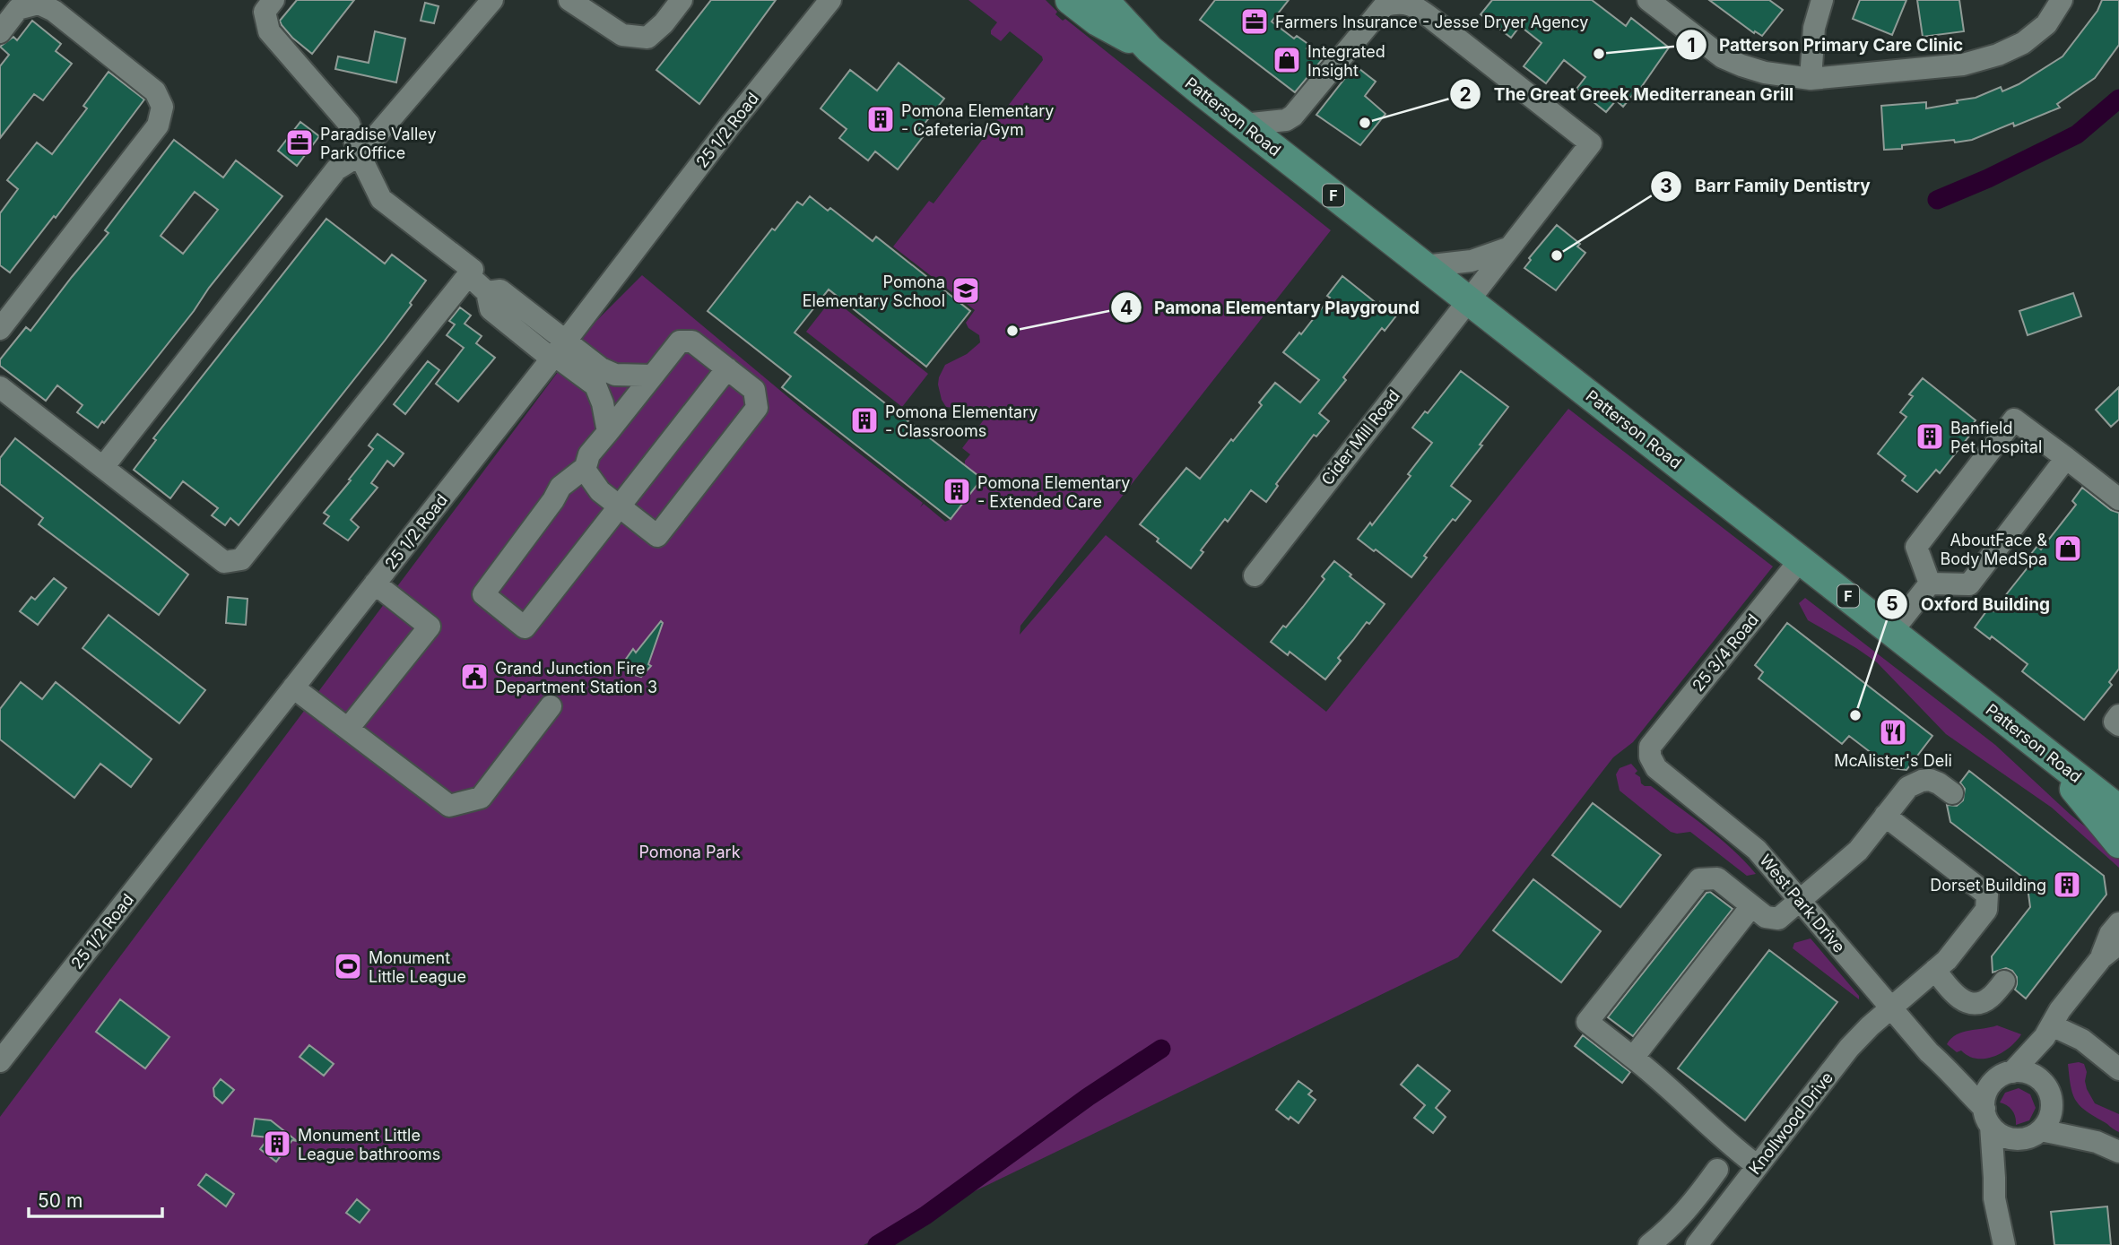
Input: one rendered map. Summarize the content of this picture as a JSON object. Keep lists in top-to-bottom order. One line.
{"streets":{"main road":["Patterson Road","F"],"street":["25 1/2 Road","Cider Mill Road","25 3/4 Road","West Park Drive","Knollwood Drive"]},"crossings":[["Patterson Road","Cider Mill Road"],["Patterson Road","25 3/4 Road"],["25 3/4 Road","West Park Drive"],["West Park Drive","Knollwood Drive"]],"parks":["Pomona Park"],"places":{"office":["Farmers Insurance - Jesse Dryer Agency","Paradise Valley Park Office"],"other":["Patterson Primary Care Clinic","The Great Greek Mediterranean Grill","Barr Family Dentistry","Pamona Elementary Playground","Oxford Building"],"shop":["Integrated Insight","AboutFace & Body MedSpa"],"building":["Pomona Elementary - Cafeteria/Gym","Pomona Elementary - Classrooms","Banfield Pet Hospital","Pomona Elementary - Extended Care","Dorset Building","Monument Little League bathrooms"],"school or university":["Pomona Elementary School"],"public building":["Grand Junction Fire Department Station 3"],"restaurant":["McAlister's Deli"],"sports":["Monument Little League"]},"scale_bar":"50 m"}
